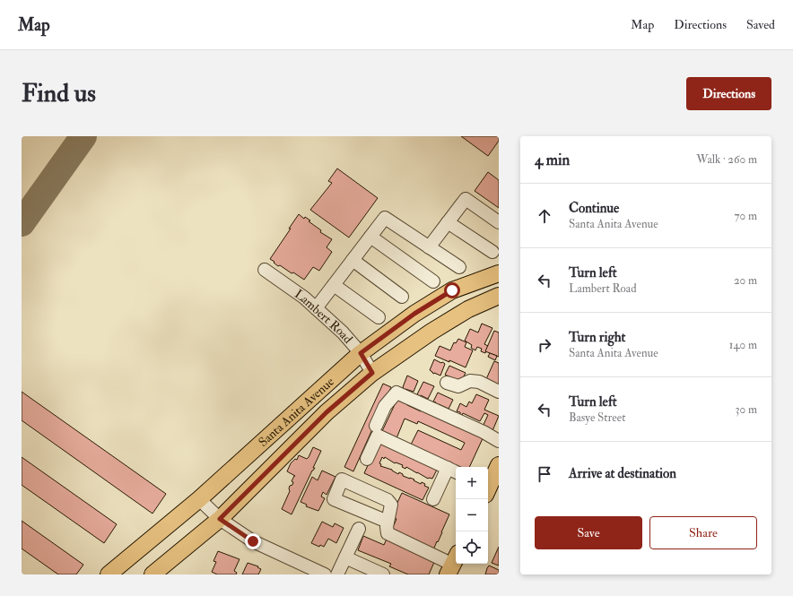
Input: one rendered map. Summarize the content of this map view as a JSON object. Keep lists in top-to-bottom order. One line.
{"streets":{"main road":["Santa Anita Avenue"],"street":["Lambert Road"]},"crossings":[["Lambert Road","Santa Anita Avenue"]],"page":{"header":"Map","nav":["Map","Directions","Saved"],"buttons":["Directions",["Save","Share"]],"title":"Find us","heading":["4 min","Walk · 260 m"],"list":[["Continue","Santa Anita Avenue","70 m"],["Turn left","Lambert Road","20 m"],["Turn right","Santa Anita Avenue","140 m"],["Turn left","Basye Street","30 m"],"Arrive at destination"],"map_buttons":["+","−"]}}
